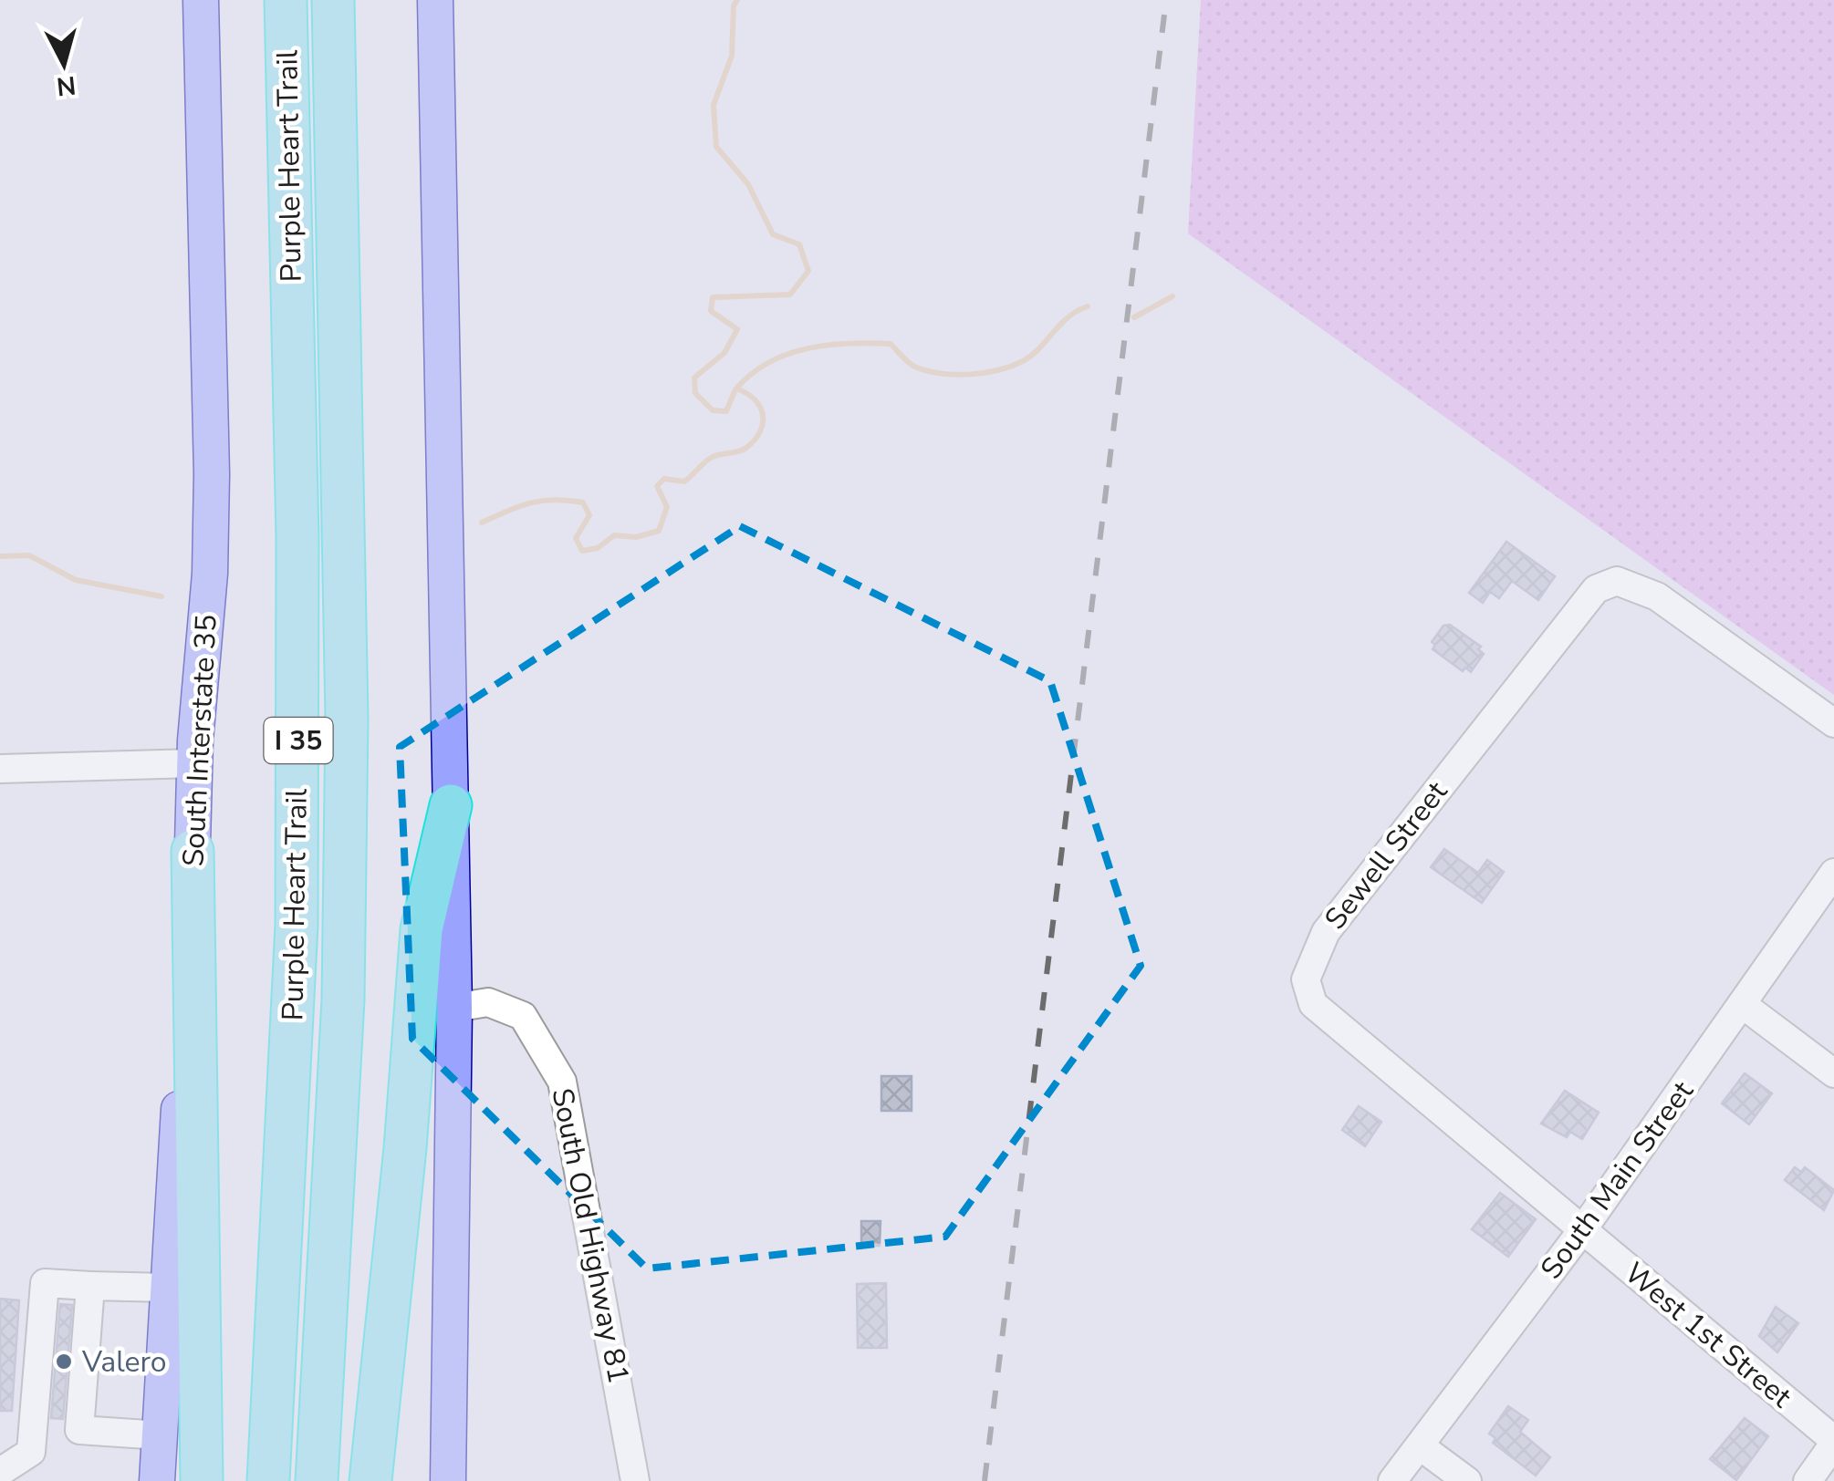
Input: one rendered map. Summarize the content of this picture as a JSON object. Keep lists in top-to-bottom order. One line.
{"streets":{"highway":["Purple Heart Trail","I 35"],"main road":["South Interstate 35"],"street":["Sewell Street","South Main Street","South Old Highway 81","West 1st Street"]},"crossings":[["Sewell Street","South Main Street"],["Sewell Street","West 1st Street"],["South Main Street","West 1st Street"]],"places":["Valero"],"north":"bottom"}
